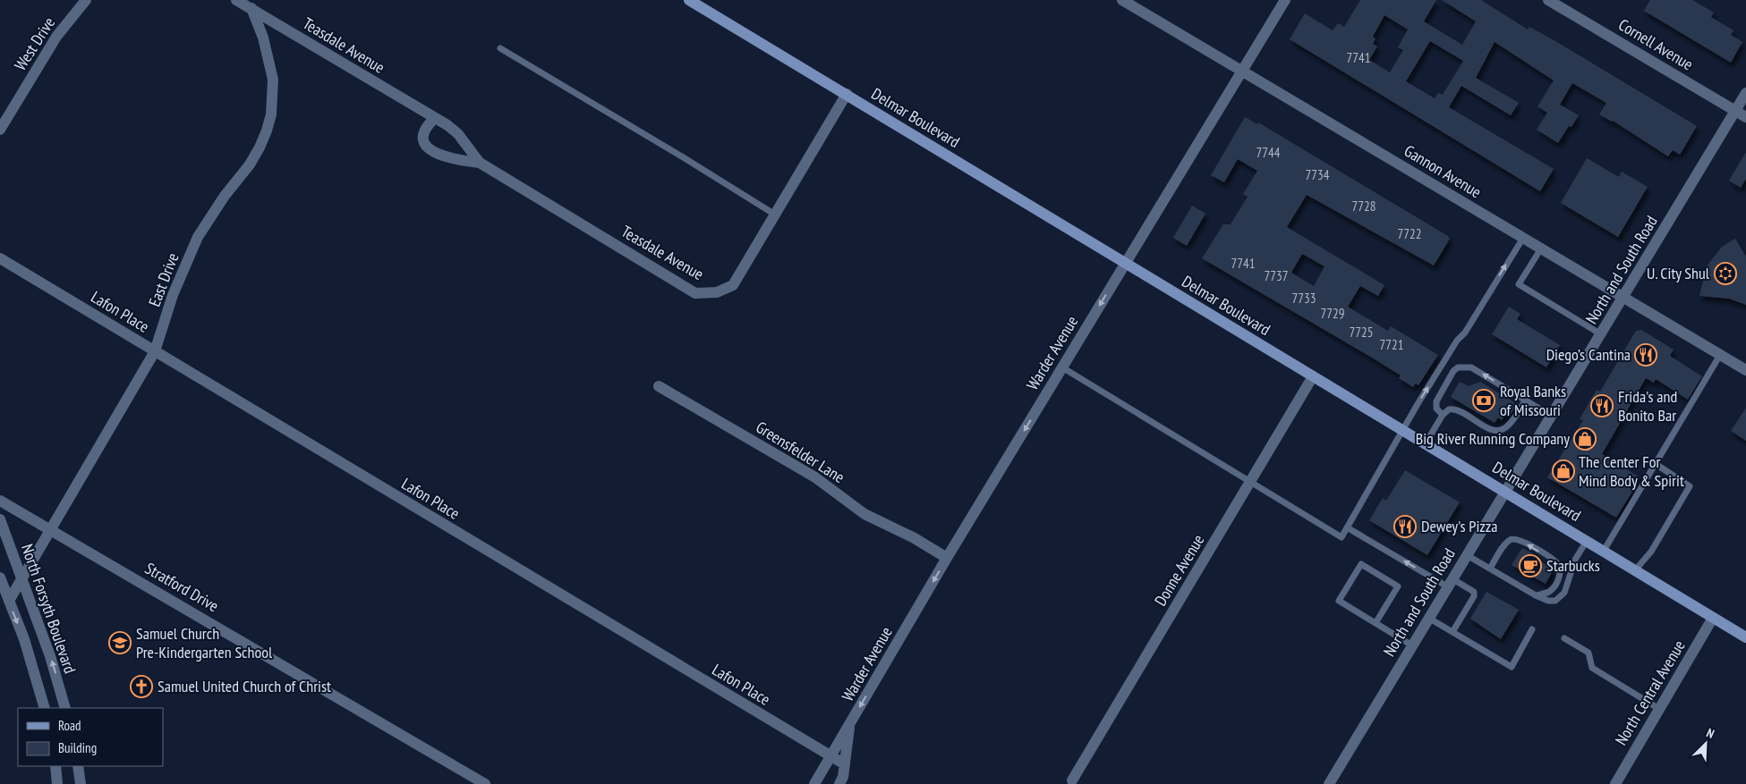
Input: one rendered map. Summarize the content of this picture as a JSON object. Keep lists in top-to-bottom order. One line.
{"streets":{"main road":["Delmar Boulevard"],"street":["West Drive","Cornell Avenue","Teasdale Avenue","Gannon Avenue","North and South Road","East Drive","Lafon Place","Warder Avenue","Greensfelder Lane","Donne Avenue","Stratford Drive","North Forsyth Boulevard","North Central Avenue"]},"crossings":[["Cornell Avenue","North and South Road"],["Teasdale Avenue","Delmar Boulevard"],["Teasdale Avenue","East Drive"],["Delmar Boulevard","North and South Road"],["Delmar Boulevard","Warder Avenue"],["Delmar Boulevard","Donne Avenue"],["Delmar Boulevard","North Central Avenue"],["Gannon Avenue","North and South Road"],["Gannon Avenue","Warder Avenue"],["East Drive","Lafon Place"],["East Drive","Stratford Drive"],["East Drive","North Forsyth Boulevard"],["Lafon Place","Warder Avenue"],["Warder Avenue","Greensfelder Lane"]],"one_way":["Warder Avenue"],"places":{"synagogue":["U. City Shul"],"restaurant":["Diego’s Cantina","Frida's and Bonito Bar","Dewey's Pizza"],"bank":["Royal Banks of Missouri"],"shop":["Big River Running Company","The Center For Mind Body & Spirit"],"cafe":["Starbucks"],"school or university":["Samuel Church Pre-Kindergarten School"],"church":["Samuel United Church of Christ"]},"house_numbers":["7741","7744","7734","7728","7722","7741","7737","7733","7729","7725","7721"],"legend":["Road","Building"],"north":"top right"}
